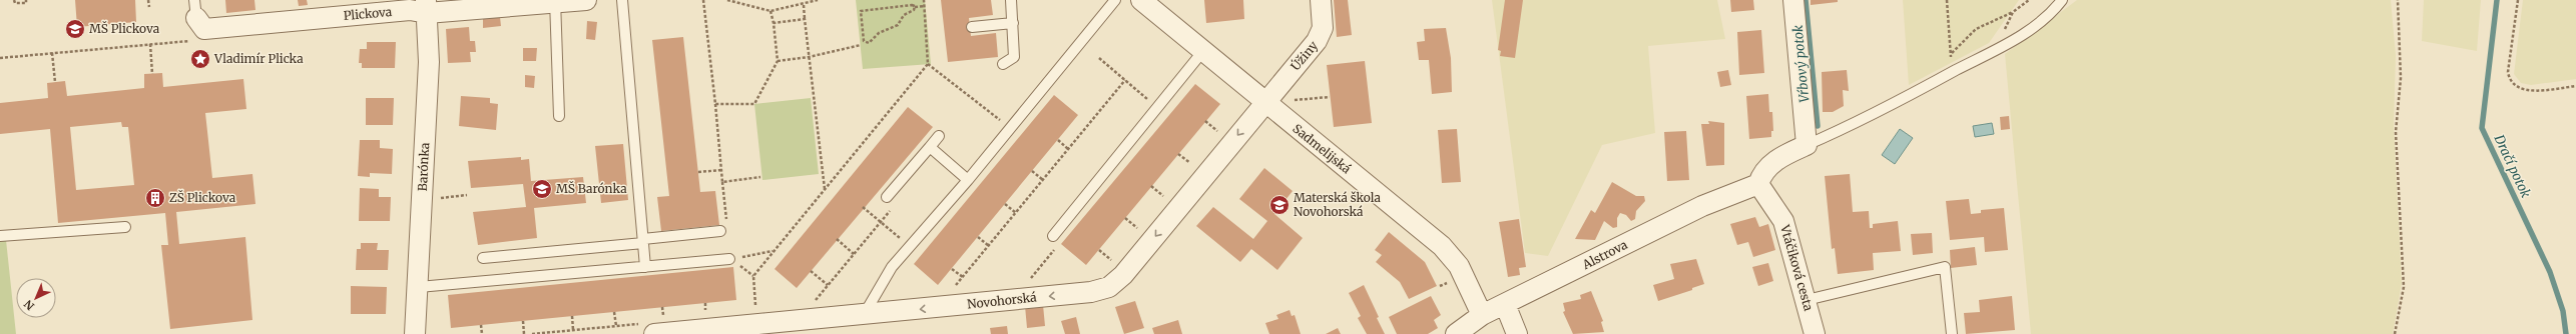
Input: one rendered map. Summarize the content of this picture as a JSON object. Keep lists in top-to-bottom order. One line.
{"streets":{"street":["Plickova","Úžiny","Sadmelijská","Barónka","Alstrova","Vtáčiková cesta","Novohorská"]},"crossings":[["Plickova","Barónka"],["Úžiny","Sadmelijská"],["Úžiny","Novohorská"],["Sadmelijská","Alstrova"],["Sadmelijská","Novohorská"],["Alstrova","Vtáčiková cesta"]],"one_way":["Novohorská"],"water":["Vŕbový potok","Dračí potok"],"places":{"school or university":["MŠ Plickova","MŠ Barónka","Materská škola Novohorská"],"place":["Vladimír Plicka"],"building":["ZŠ Plickova"]},"north":"bottom left"}
